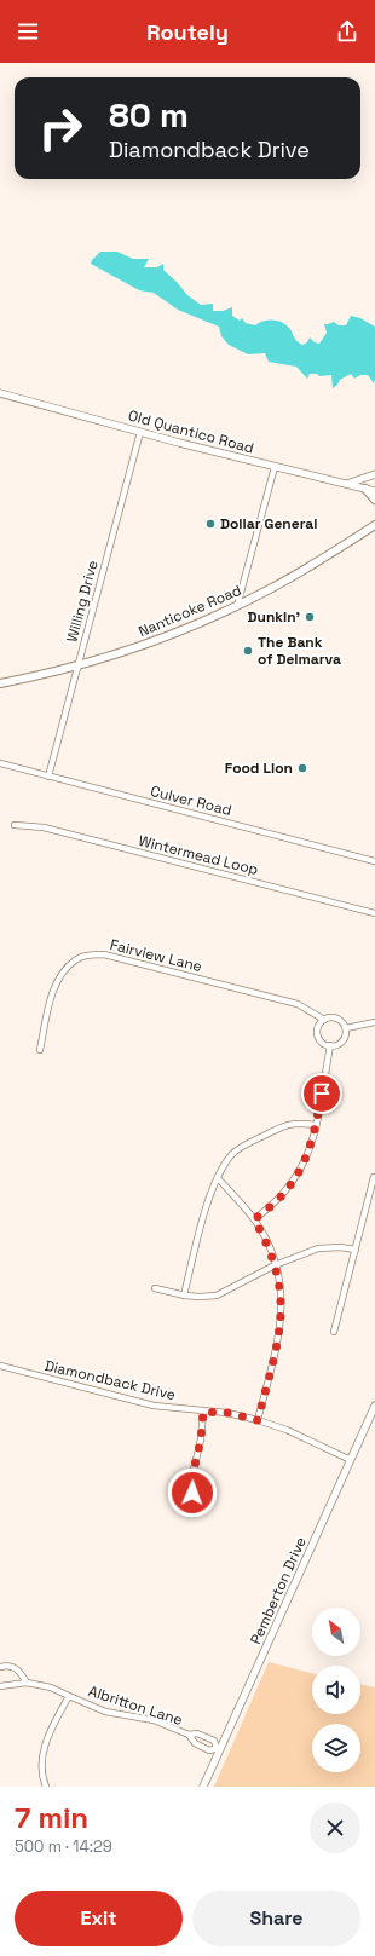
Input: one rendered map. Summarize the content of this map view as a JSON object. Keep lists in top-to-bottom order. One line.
{"streets":{"main road":["Nanticoke Road"],"street":["Old Quantico Road","Willing Drive","Culver Road","Wintermead Loop","Fairview Lane","Diamondback Drive","Pemberton Drive","Albritton Lane"]},"crossings":[["Old Quantico Road","Willing Drive"],["Willing Drive","Nanticoke Road"],["Willing Drive","Culver Road"],["Diamondback Drive","Pemberton Drive"],["Pemberton Drive","Albritton Lane"]],"places":["Dollar General","Dunkin'","The Bank of Delmarva","Food Lion"],"north":"top left","page":{"header":"Routely","turn":["80 m","Diamondback Drive"],"heading":["7 min","500 m · 14:29"],"buttons":["Exit","Share"]}}
